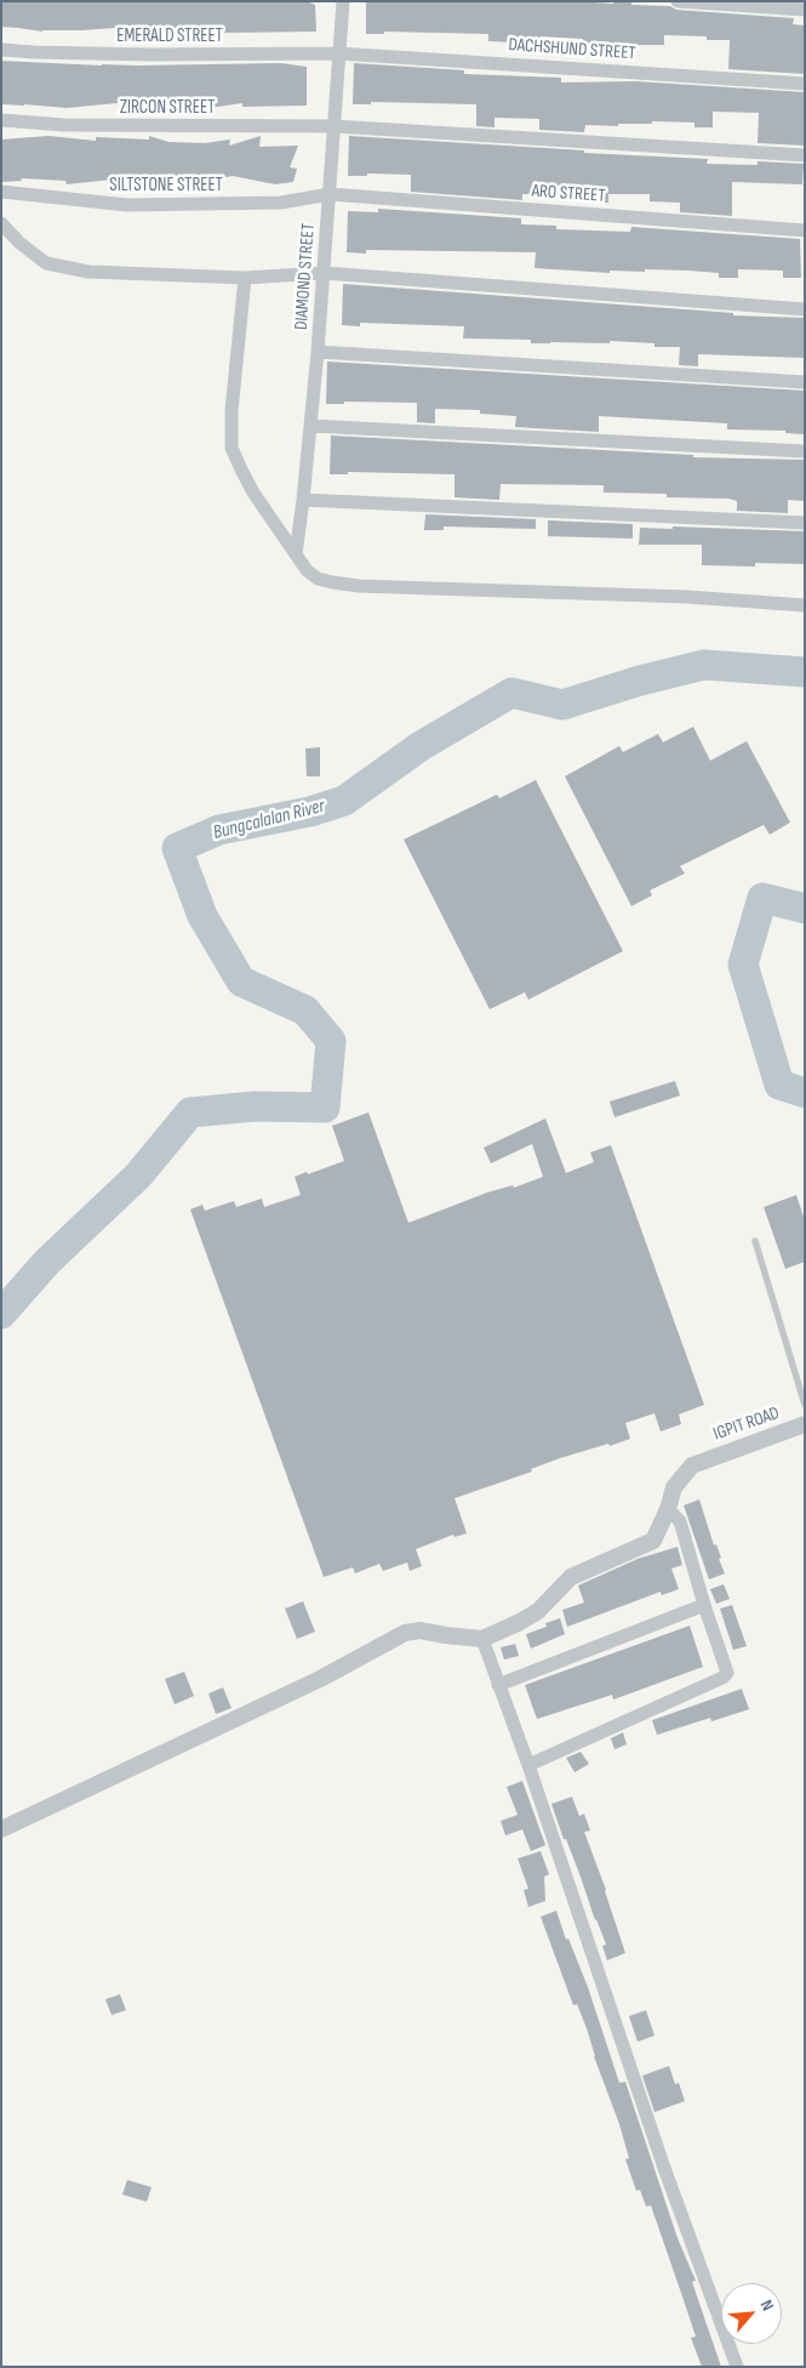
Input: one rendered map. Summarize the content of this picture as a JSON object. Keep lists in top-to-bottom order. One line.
{"streets":{"street":["EMERALD STREET","DACHSHUND STREET","ZIRCON STREET","SILTSTONE STREET","ARO STREET","DIAMOND STREET","IGPIT ROAD"]},"crossings":[["EMERALD STREET","DACHSHUND STREET"],["EMERALD STREET","DIAMOND STREET"],["DACHSHUND STREET","DIAMOND STREET"],["ZIRCON STREET","DIAMOND STREET"],["SILTSTONE STREET","ARO STREET"],["SILTSTONE STREET","DIAMOND STREET"],["ARO STREET","DIAMOND STREET"]],"water":["Bungcalalan River"],"north":"top right"}
